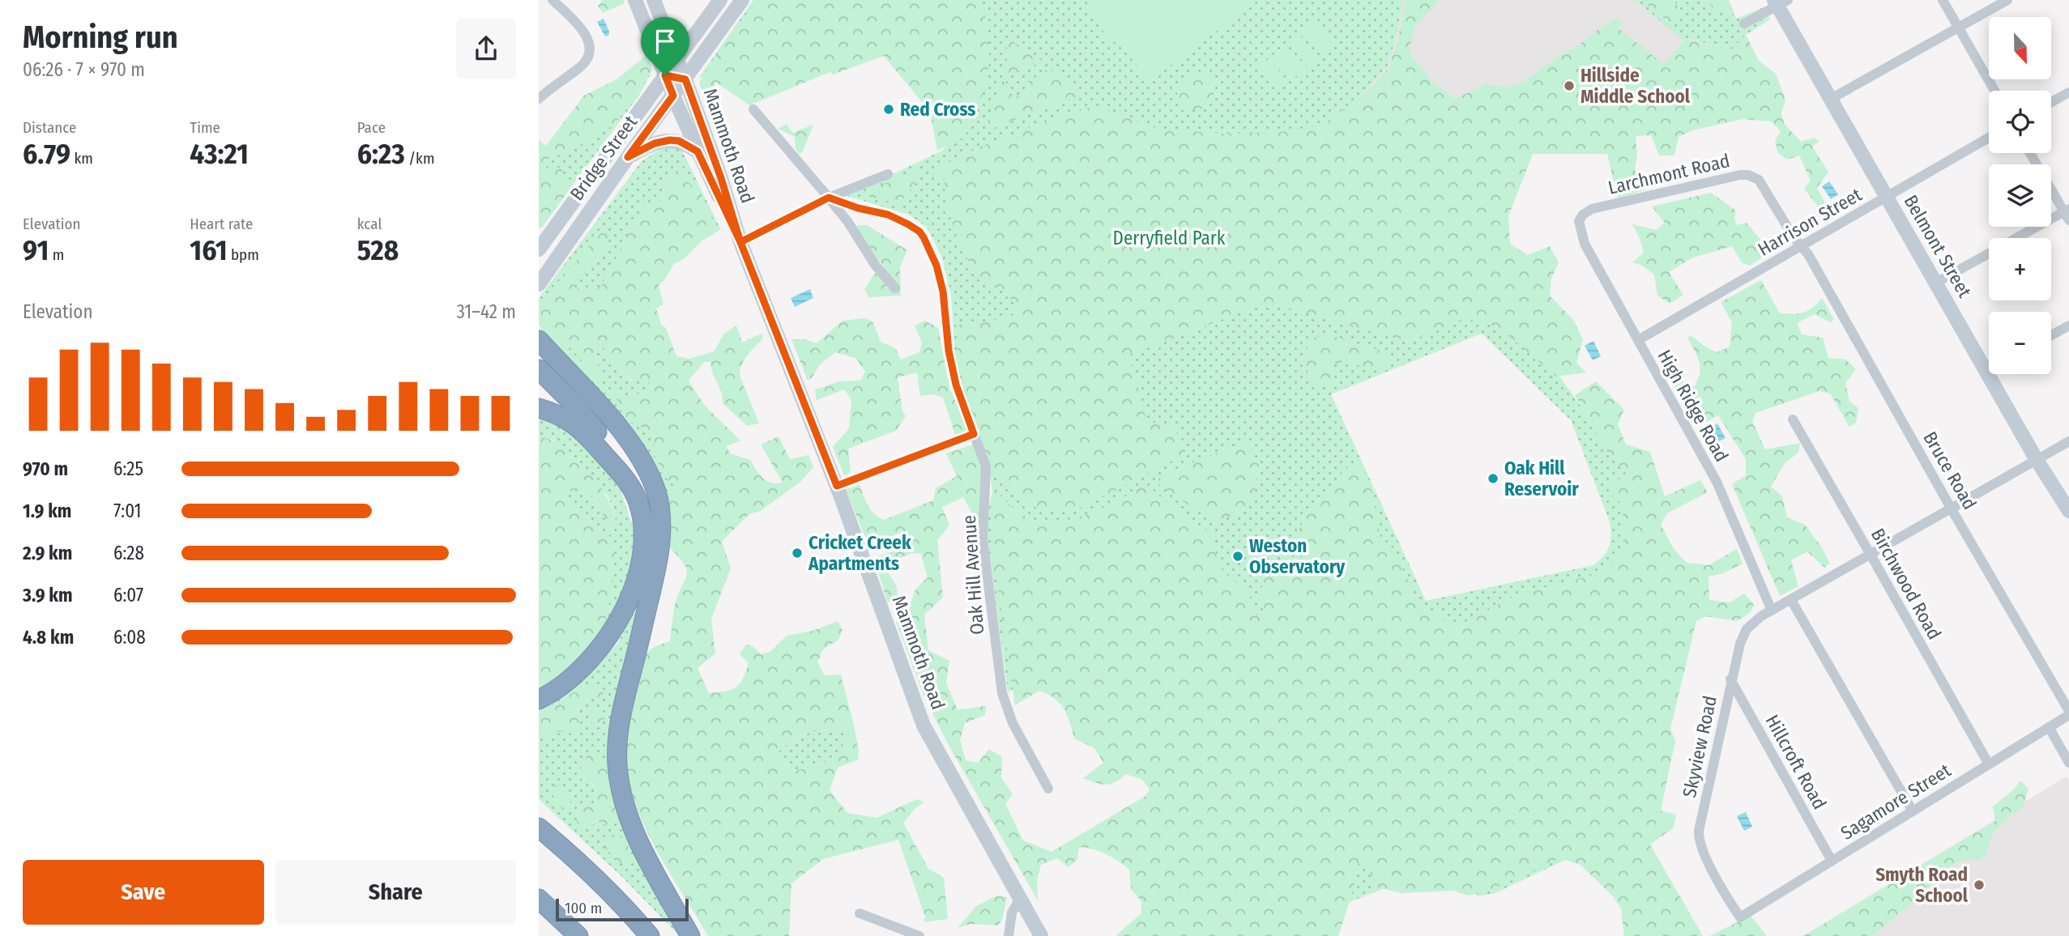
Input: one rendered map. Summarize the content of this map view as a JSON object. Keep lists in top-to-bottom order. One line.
{"streets":{"main road":["Mammoth Road","Bridge Street","Belmont Street"],"street":["Larchmont Road","Harrison Street","High Ridge Road","Bruce Road","Oak Hill Avenue","Birchwood Road","Skyview Road","Hillcroft Road","Sagamore Street"]},"crossings":[["Mammoth Road","Bridge Street"],["Larchmont Road","Harrison Street"],["Larchmont Road","High Ridge Road"],["Larchmont Road","Bruce Road"],["Harrison Street","Belmont Street"],["Harrison Street","High Ridge Road"],["Harrison Street","Bruce Road"],["Belmont Street","Skyview Road"],["High Ridge Road","Skyview Road"],["Bruce Road","Skyview Road"],["Birchwood Road","Skyview Road"],["Birchwood Road","Sagamore Street"],["Skyview Road","Hillcroft Road"],["Skyview Road","Sagamore Street"],["Hillcroft Road","Sagamore Street"]],"parks":["Derryfield Park"],"places":["Hillside Middle School","Red Cross","Oak Hill Reservoir","Cricket Creek Apartments","Weston Observatory","Smyth Road School"],"scale_bar":"100 m","north":"bottom","page":{"heading":["Morning run","06:26 · 7 × 970 m"],"map_buttons":["+","−"],"stats":[["Distance","6.79 km"],["Time","43:21"],["Pace","6:23 /km"],["Elevation","91 m"],["Heart rate","161 bpm"],["kcal","528"]],"chart":["Elevation","31–42 m"],"list":[{"name":"970 m","note":"6:25"},{"name":"1.9 km","note":"7:01"},{"name":"2.9 km","note":"6:28"},{"name":"3.9 km","note":"6:07"},{"name":"4.8 km","note":"6:08"}],"buttons":["Save","Share"],"scale":"100 m"}}
